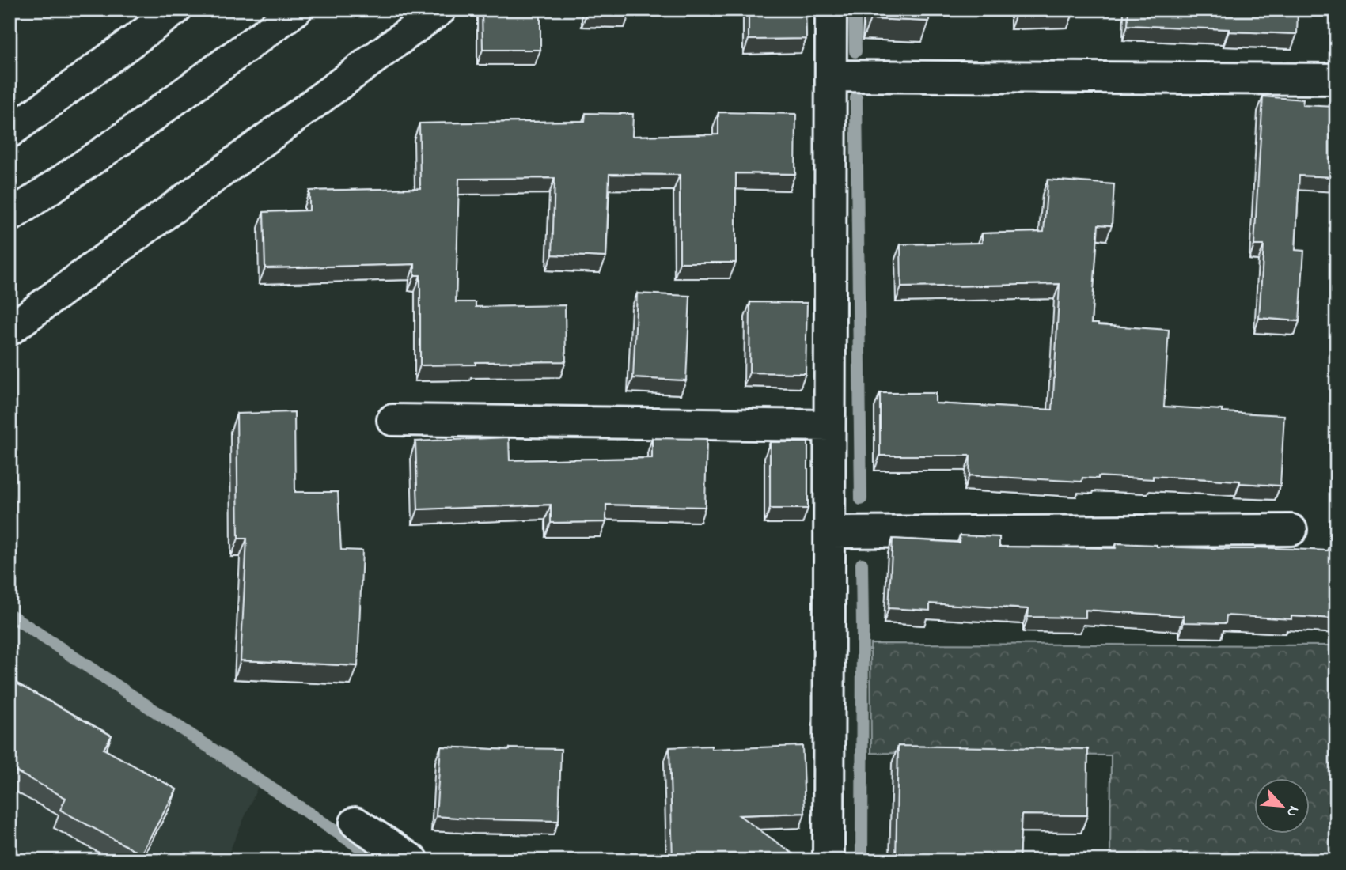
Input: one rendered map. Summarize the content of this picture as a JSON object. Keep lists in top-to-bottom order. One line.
{"north":"bottom right"}
